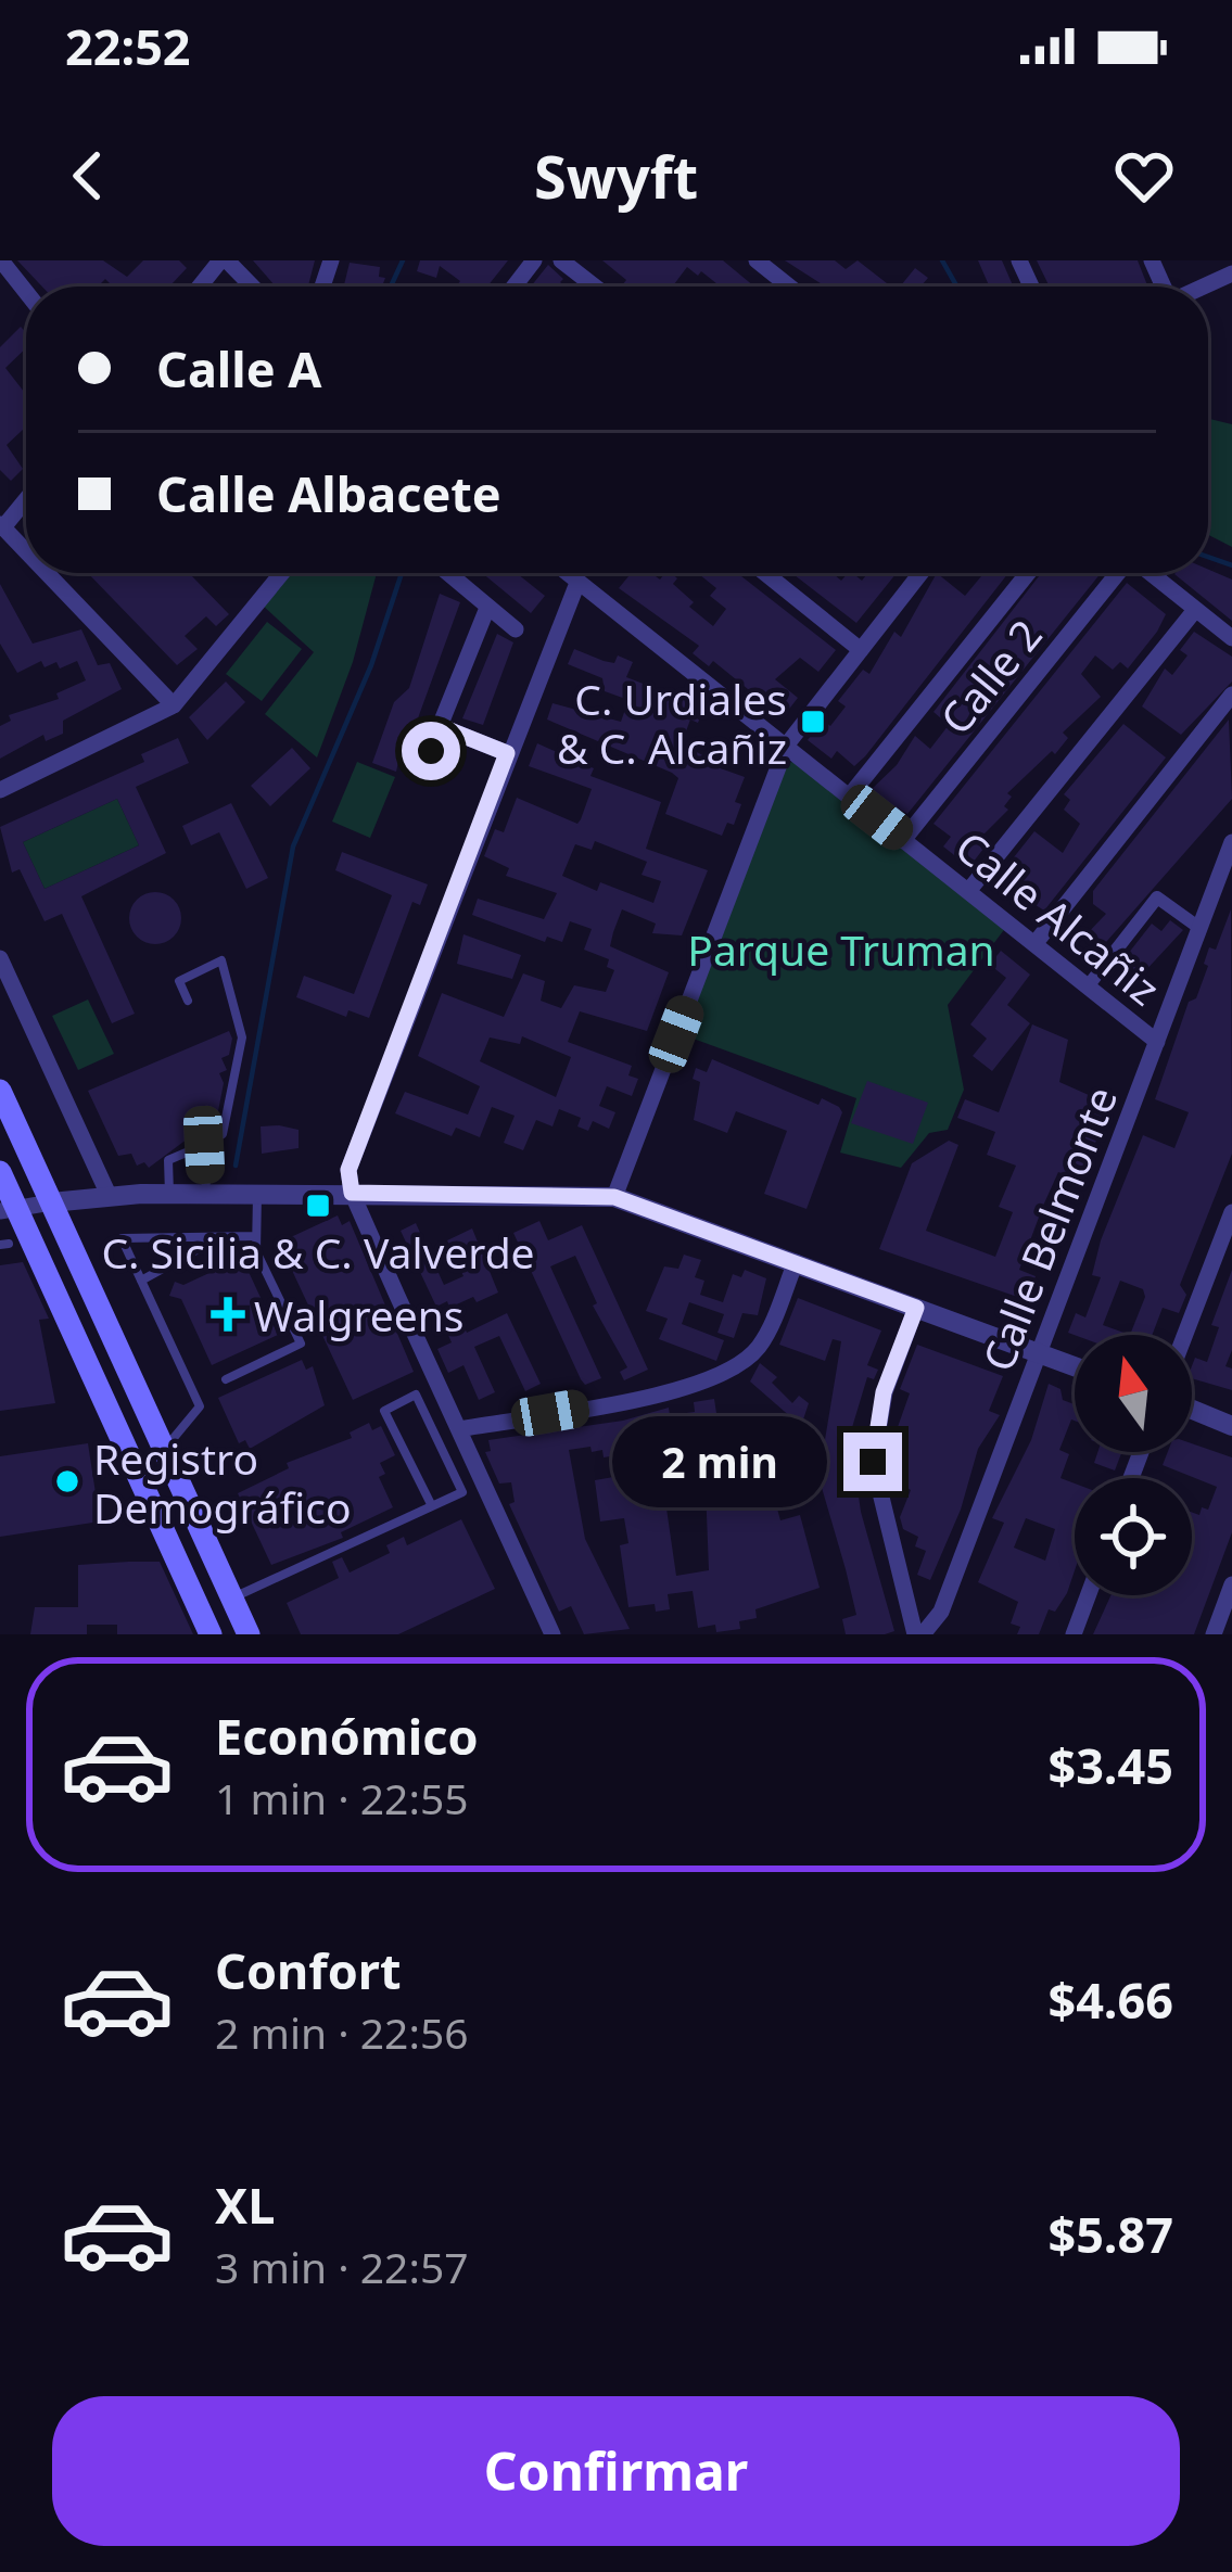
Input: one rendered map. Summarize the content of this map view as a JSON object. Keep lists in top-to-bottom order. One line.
{"streets":{"street":["Calle 2","Calle Alcañiz","Calle Belmonte"]},"crossings":[["Calle 2","Calle Alcañiz"],["Calle Alcañiz","Calle Belmonte"]],"parks":["Parque Truman"],"places":{"transit":["C. Urdiales & C. Alcañiz","C. Sicilia & C. Valverde"],"health":["Walgreens"],"other":["Registro Demográfico"]},"north":"top","page":{"status":"22:52","header":"Swyft","banner":["Calle A","Calle Albacete"],"bubble":"2 min","list":[{"name":"Económico","note":"1 min · 22:55","value":"$3.45"},{"name":"Confort","note":"2 min · 22:56","value":"$4.66"},{"name":"XL","note":"3 min · 22:57","value":"$5.87"}],"buttons":"Confirmar"}}
